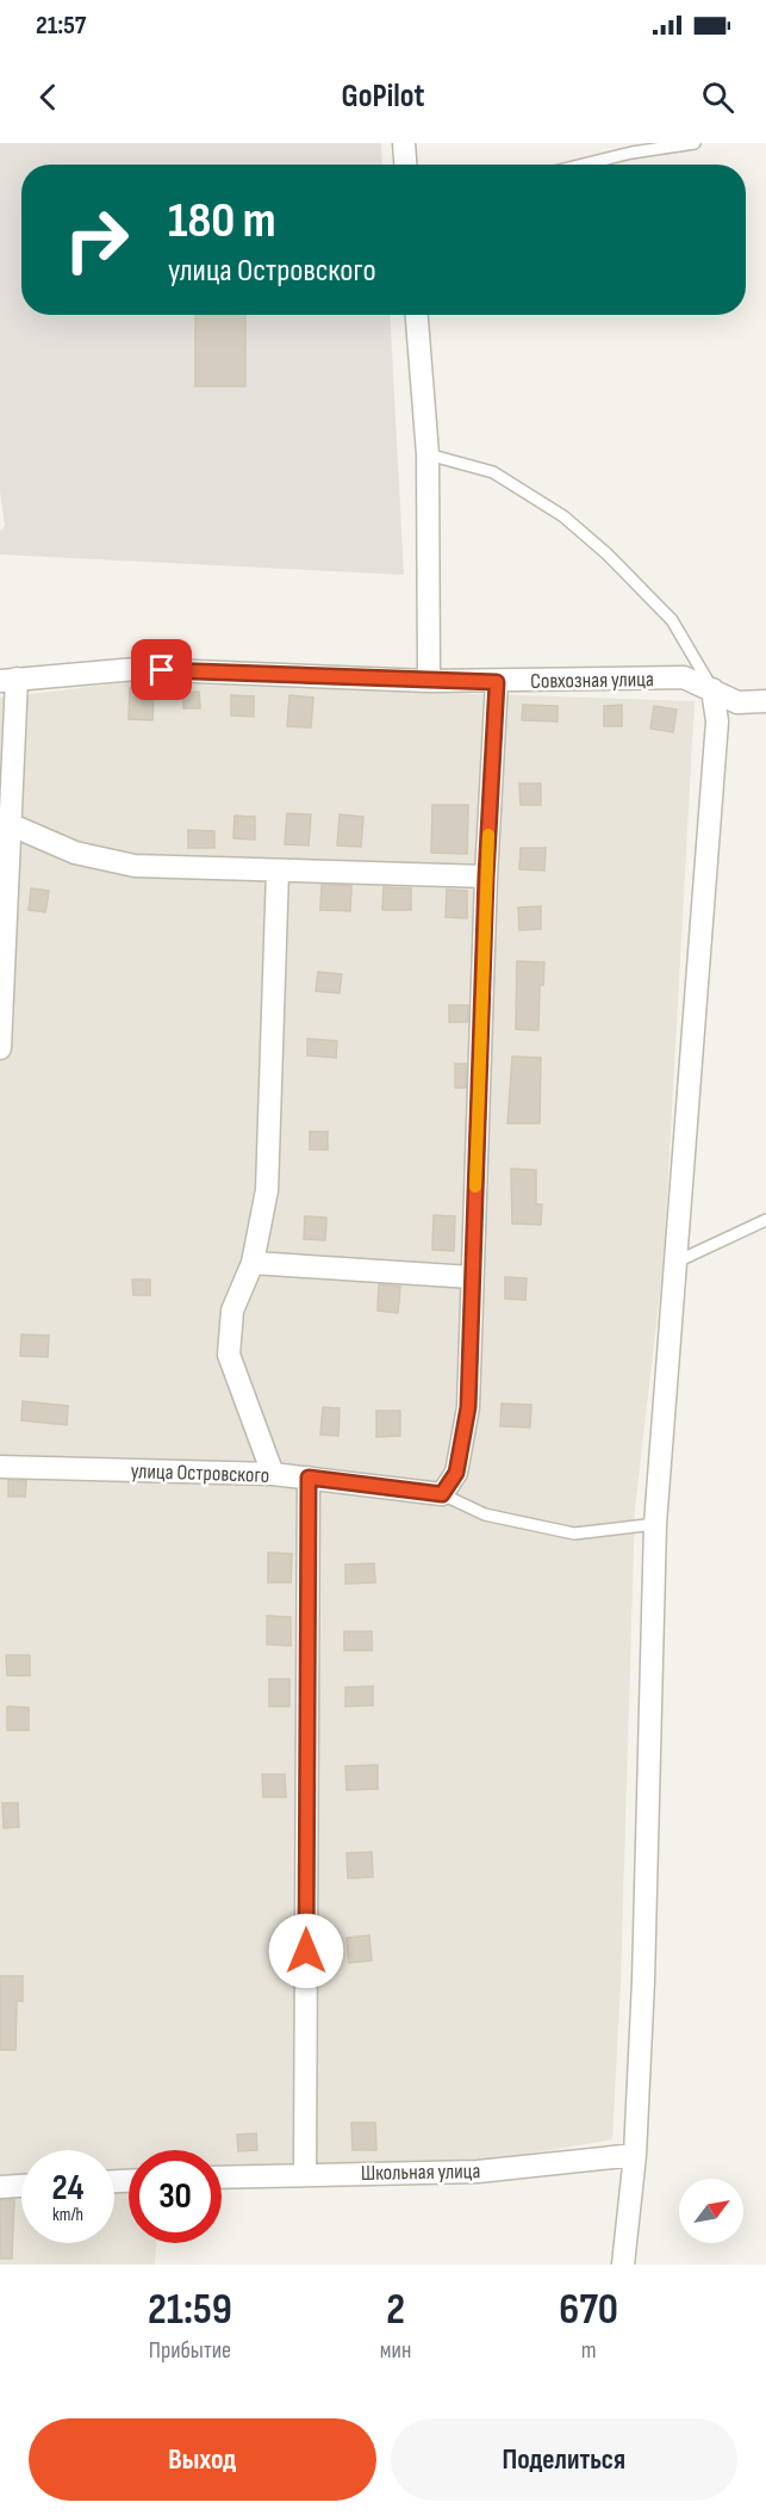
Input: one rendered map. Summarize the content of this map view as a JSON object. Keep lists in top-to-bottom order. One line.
{"streets":{"street":["Совхозная улица","улица Островского","Школьная улица"]},"north":"top right","page":{"status":"21:57","header":"GoPilot","turn":["180 m","улица Островского"],"speed":"24 km/h","limit":"30","eta":["21:59","Прибытие","2","мин","670","m"],"buttons":["Выход","Поделиться"]}}
